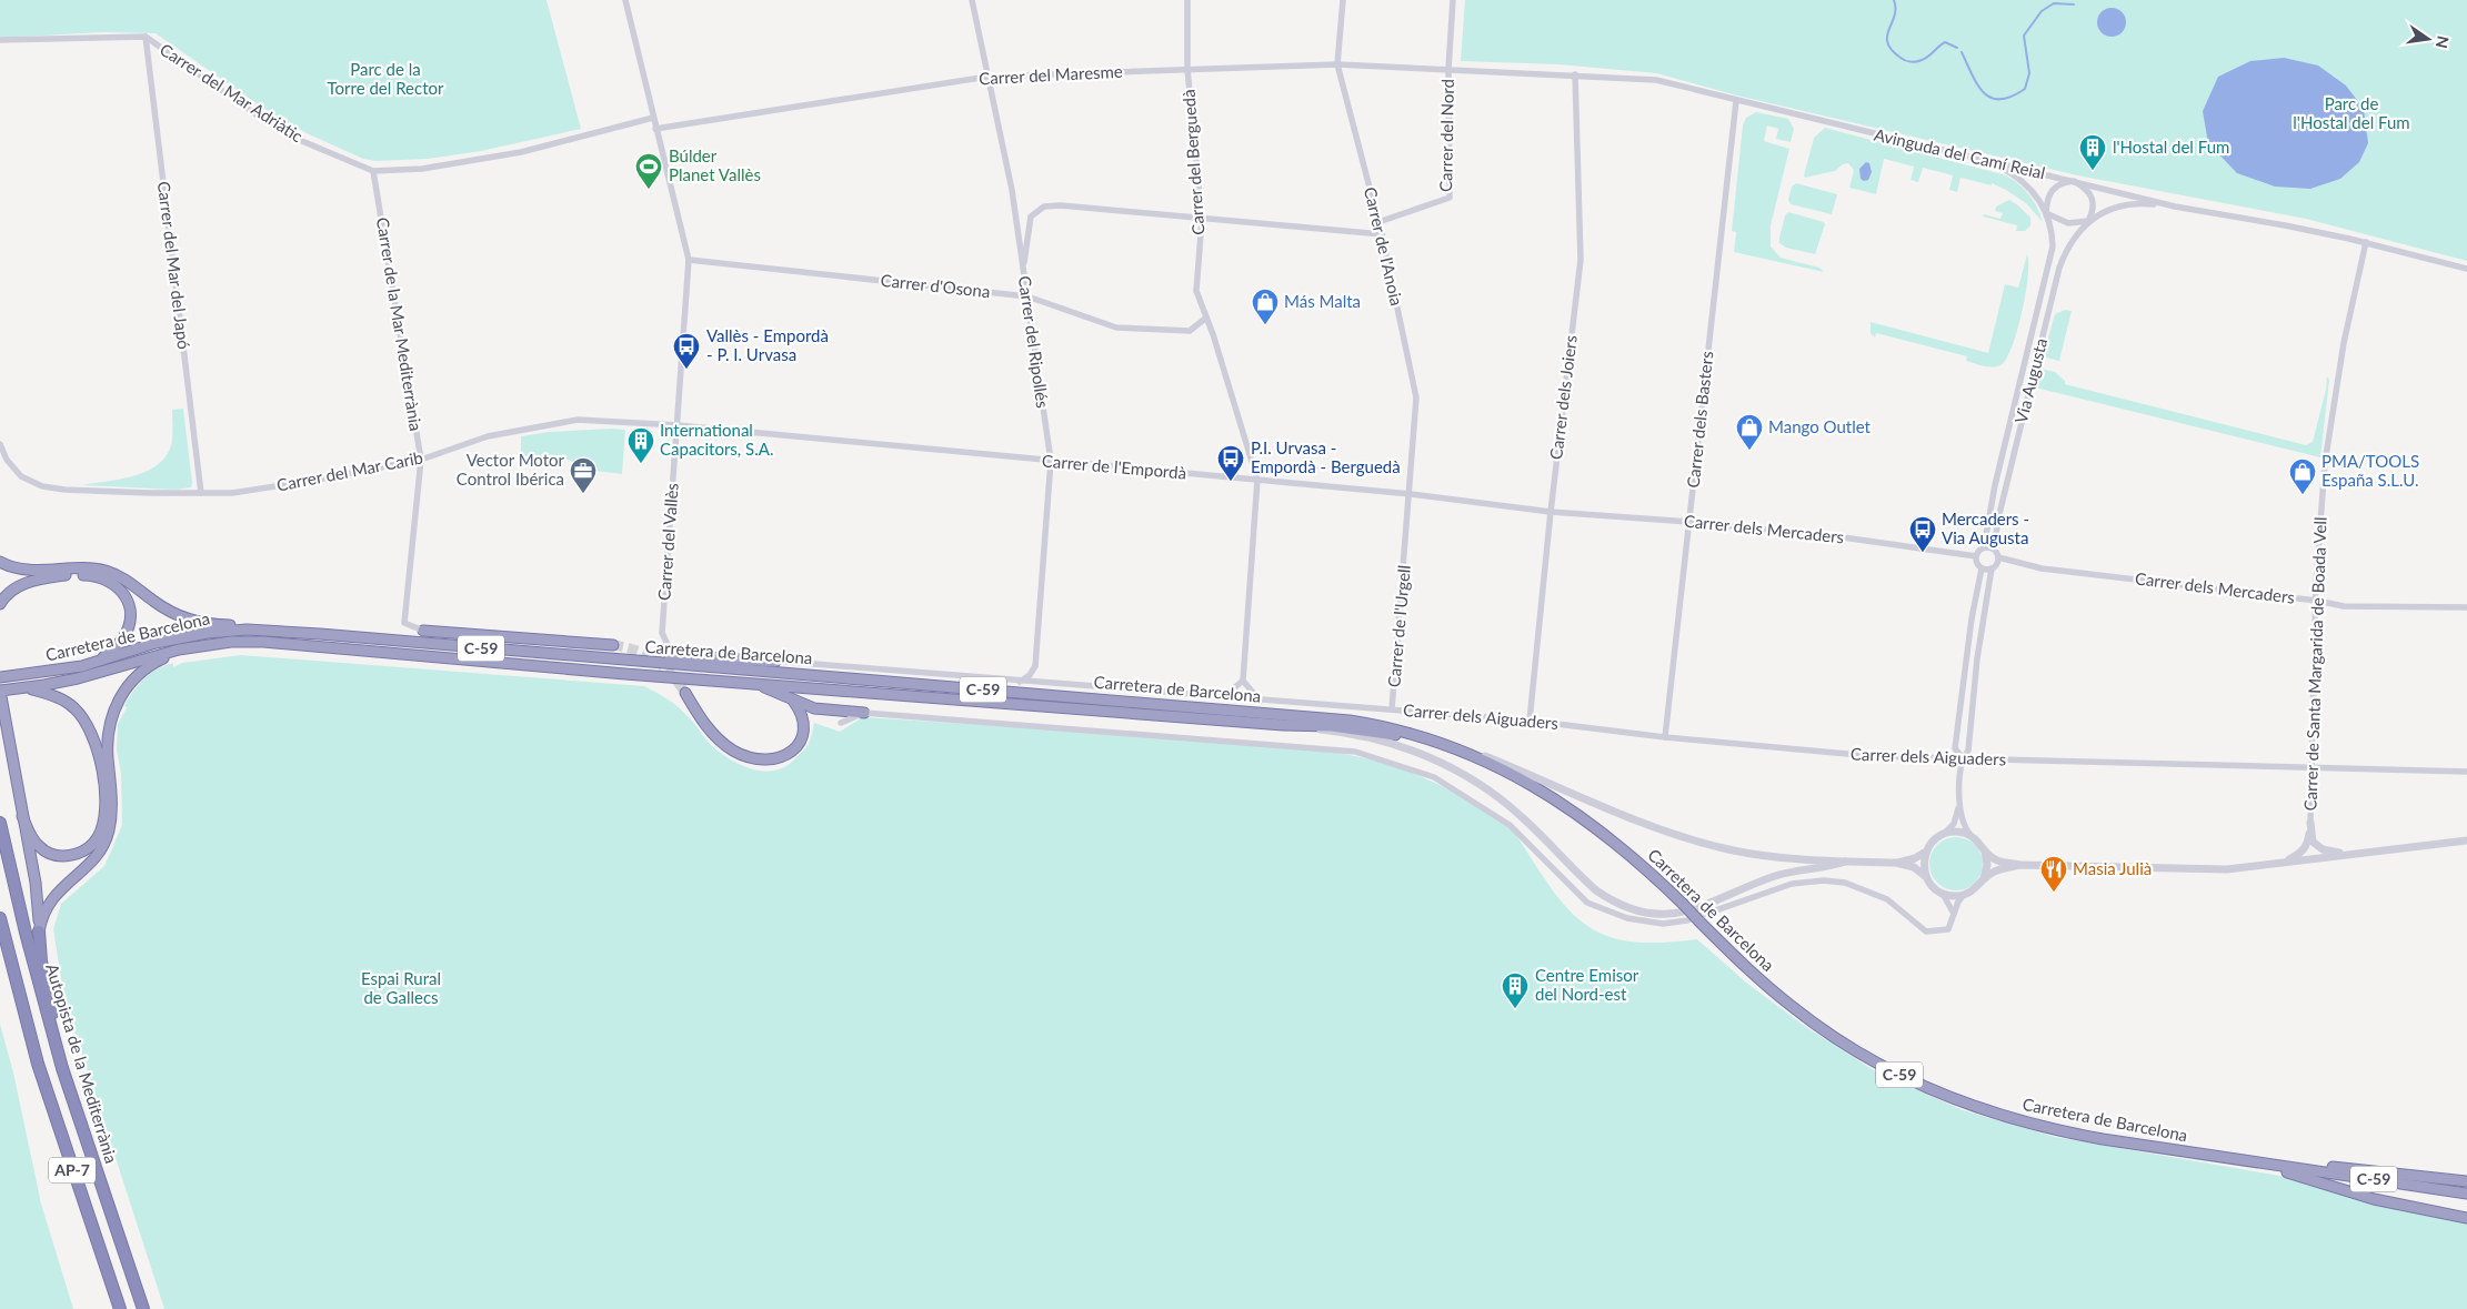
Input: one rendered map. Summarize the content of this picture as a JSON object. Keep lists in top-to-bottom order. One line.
{"streets":{"highway":["Carretera de Barcelona","C-59","Autopista de la Mediterrània","AP-7"],"street":["Carrer del Maresme","Carrer del Mar Adriàtic","Carrer del Nord","Avinguda del Camí Reial","Carrer del Berguedà","Carrer de l'Anoia","Carrer del Mar del Japó","Carrer d'Osona","Carrer de la Mar Mediterrània","Carrer del Ripollés","Via Augusta","Carrer dels Joiers","Carrer dels Basters","Carrer de l'Empordà","Carrer del Mar Carib","Carrer dels Mercaders","Carrer del Vallès","Carrer de l'Urgell","Carrer de Santa Margarida de Boada Vell","Carrer dels Aiguaders"]},"crossings":[["Carrer del Maresme","Carrer del Nord"],["Carrer del Maresme","Avinguda del Camí Reial"],["Carrer del Maresme","Carrer del Berguedà"],["Carrer del Maresme","Carrer de l'Anoia"],["Carrer del Maresme","Carrer del Ripollés"],["Carrer del Maresme","Carrer del Vallès"],["Carrer del Mar Adriàtic","Carrer del Mar del Japó"],["Carrer del Mar Adriàtic","Carrer de la Mar Mediterrània"],["Carrer del Mar Adriàtic","Carrer del Vallès"],["Carrer del Nord","Avinguda del Camí Reial"],["Carrer del Nord","Carrer de l'Anoia"],["Avinguda del Camí Reial","Via Augusta"],["Avinguda del Camí Reial","Carrer dels Joiers"],["Avinguda del Camí Reial","Carrer dels Basters"],["Avinguda del Camí Reial","Carrer de Santa Margarida de Boada Vell"],["Carrer del Berguedà","Carrer d'Osona"],["Carrer del Berguedà","Carrer de l'Empordà"],["Carrer de l'Anoia","Carrer de l'Empordà"],["Carrer de l'Anoia","Carrer de l'Urgell"],["Carrer del Mar del Japó","Carrer del Mar Carib"],["Carrer d'Osona","Carrer del Ripollés"],["Carrer d'Osona","Carrer del Vallès"],["Carrer de la Mar Mediterrània","Carrer del Mar Carib"],["Carrer del Ripollés","Carrer de l'Empordà"],["Carrer del Ripollés","Carrer de l'Urgell"],["Via Augusta","Carrer dels Mercaders"],["Carrer dels Joiers","Carrer de l'Empordà"],["Carrer dels Joiers","Carrer dels Mercaders"],["Carrer dels Joiers","Carrer dels Aiguaders"],["Carrer dels Basters","Carrer dels Mercaders"],["Carrer dels Basters","Carrer dels Aiguaders"],["Carrer de l'Empordà","Carrer del Mar Carib"],["Carrer de l'Empordà","Carrer dels Mercaders"],["Carrer de l'Empordà","Carrer del Vallès"],["Carrer de l'Empordà","Carrer de l'Urgell"],["Carrer del Mar Carib","Carrer del Vallès"],["Carrer dels Mercaders","Carrer de Santa Margarida de Boada Vell"],["Carrer del Vallès","Carrer de l'Urgell"],["Carrer de l'Urgell","Carrer dels Aiguaders"],["Carrer de Santa Margarida de Boada Vell","Carrer dels Aiguaders"]],"parks":["Parc de la Torre del Rector","Parc de l'Hostal del Fum","Espai Rural de Gallecs"],"places":{"building":["l'Hostal del Fum","International Capacitors, S.A.","Centre Emisor del Nord-est"],"sports":["Búlder Planet Vallès"],"shop":["Más Malta","Mango Outlet","PMA/TOOLS España S.L.U."],"bus stop":["Vallès - Empordà - P. I. Urvasa","P.I. Urvasa - Empordà - Berguedà","Mercaders - Via Augusta"],"office":["Vector Motor Control Ibérica"],"restaurant":["Masia Julià"]},"north":"right"}
